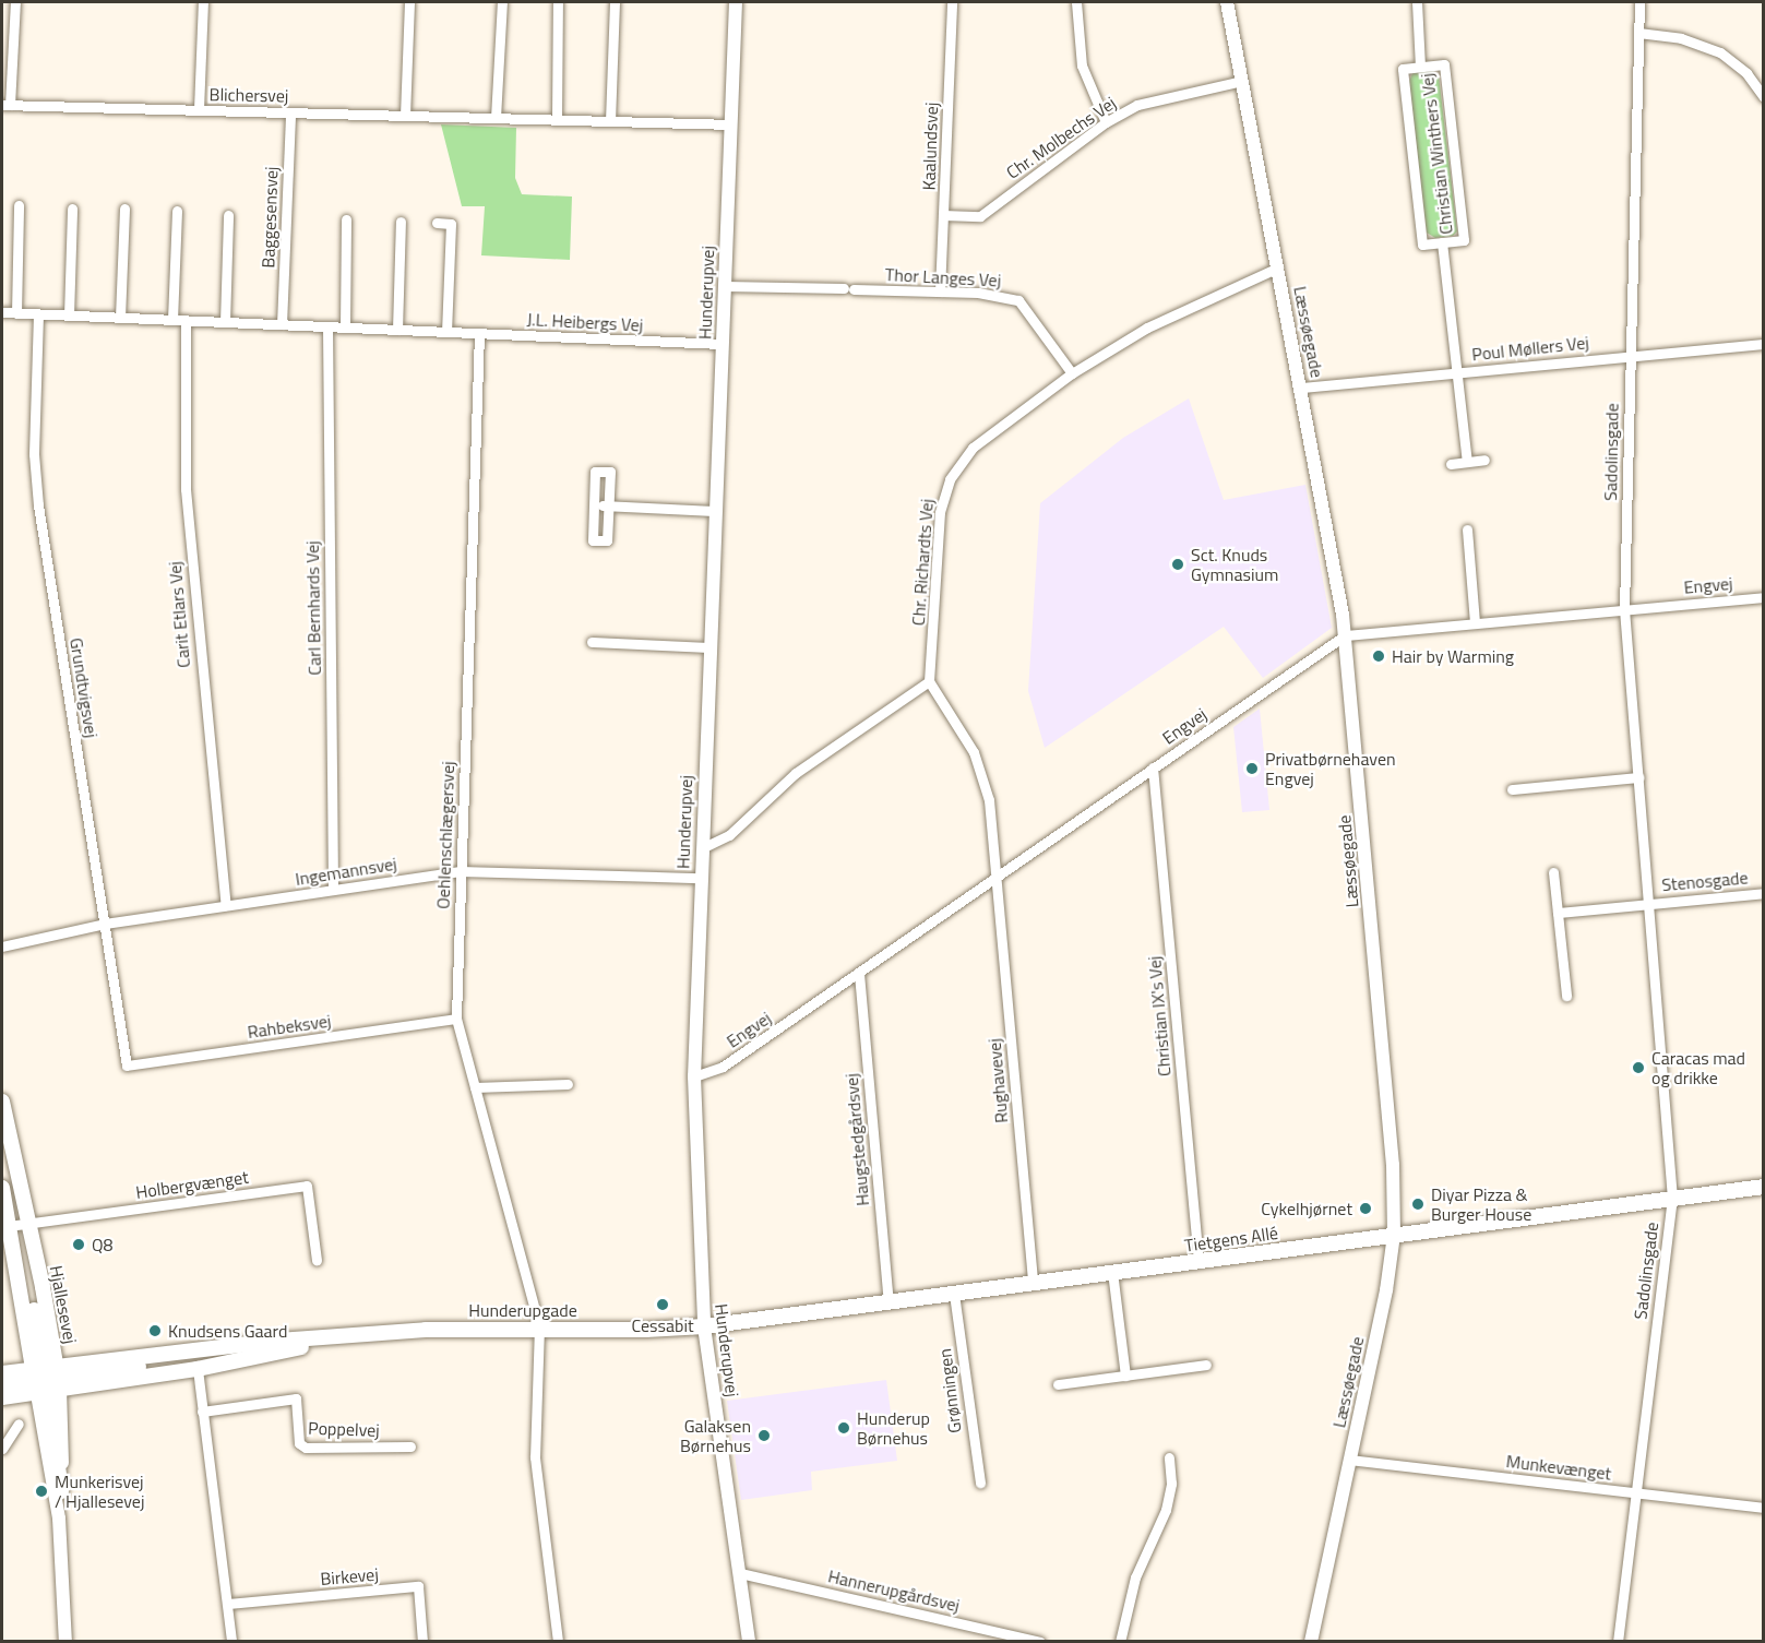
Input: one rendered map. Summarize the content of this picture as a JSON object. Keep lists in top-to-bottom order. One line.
{"streets":{"main road":["Tietgens Allé","Hjallesevej","Hunderupgade"],"street":["Blichersvej","Chr. Molbechs Vej","Kaalundsvej","Christian Winthers Vej","Baggesensvej","Thor Langes Vej","Hunderupvej","J.L. Heibergs Vej","Læssøegade","Poul Møllers Vej","Sadolinsgade","Chr. Richardts Vej","Engvej","Carl Bernhards Vej","Carit Etlars Vej","Grundtvigsvej","Oehlenschlægersvej","Ingemannsvej","Stenosgade","Christian IX's Vej","Rahbeksvej","Rughavevej","Haugstedgårdsvej","Holbergvænget","Grønningen","Poppelvej","Munkevænget","Birkevej","Hannerupgårdsvej"]},"crossings":[["Blichersvej","Baggesensvej"],["Blichersvej","Hunderupvej"],["Chr. Molbechs Vej","Kaalundsvej"],["Chr. Molbechs Vej","Læssøegade"],["Kaalundsvej","Thor Langes Vej"],["Christian Winthers Vej","Poul Møllers Vej"],["Baggesensvej","J.L. Heibergs Vej"],["Thor Langes Vej","Hunderupvej"],["Thor Langes Vej","Chr. Richardts Vej"],["Hunderupvej","J.L. Heibergs Vej"],["Hunderupvej","Engvej"],["Hunderupvej","Ingemannsvej"],["Hunderupvej","Tietgens Allé"],["Hunderupvej","Hunderupgade"],["Hunderupvej","Hannerupgårdsvej"],["J.L. Heibergs Vej","Carl Bernhards Vej"],["J.L. Heibergs Vej","Carit Etlars Vej"],["J.L. Heibergs Vej","Grundtvigsvej"],["J.L. Heibergs Vej","Oehlenschlægersvej"],["Læssøegade","Poul Møllers Vej"],["Læssøegade","Chr. Richardts Vej"],["Læssøegade","Engvej"],["Læssøegade","Tietgens Allé"],["Læssøegade","Munkevænget"],["Poul Møllers Vej","Sadolinsgade"],["Sadolinsgade","Engvej"],["Sadolinsgade","Stenosgade"],["Sadolinsgade","Tietgens Allé"],["Sadolinsgade","Munkevænget"],["Chr. Richardts Vej","Rughavevej"],["Engvej","Christian IX's Vej"],["Engvej","Rughavevej"],["Engvej","Haugstedgårdsvej"],["Carl Bernhards Vej","Ingemannsvej"],["Carit Etlars Vej","Ingemannsvej"],["Grundtvigsvej","Ingemannsvej"],["Grundtvigsvej","Rahbeksvej"],["Oehlenschlægersvej","Ingemannsvej"],["Oehlenschlægersvej","Rahbeksvej"],["Oehlenschlægersvej","Hunderupgade"],["Christian IX's Vej","Tietgens Allé"],["Rughavevej","Tietgens Allé"],["Haugstedgårdsvej","Tietgens Allé"],["Holbergvænget","Hjallesevej"],["Tietgens Allé","Hunderupgade"],["Tietgens Allé","Grønningen"],["Hjallesevej","Hunderupgade"]],"places":["Sct. Knuds Gymnasium","Hair by Warming","Privatbørnehaven Engvej","Caracas mad og drikke","Diyar Pizza & Burger House","Cykelhjørnet","Q8","Cessabit","Knudsens Gaard","Hunderup Børnehus","Galaksen Børnehus","Munkerisvej / Hjallesevej"]}
